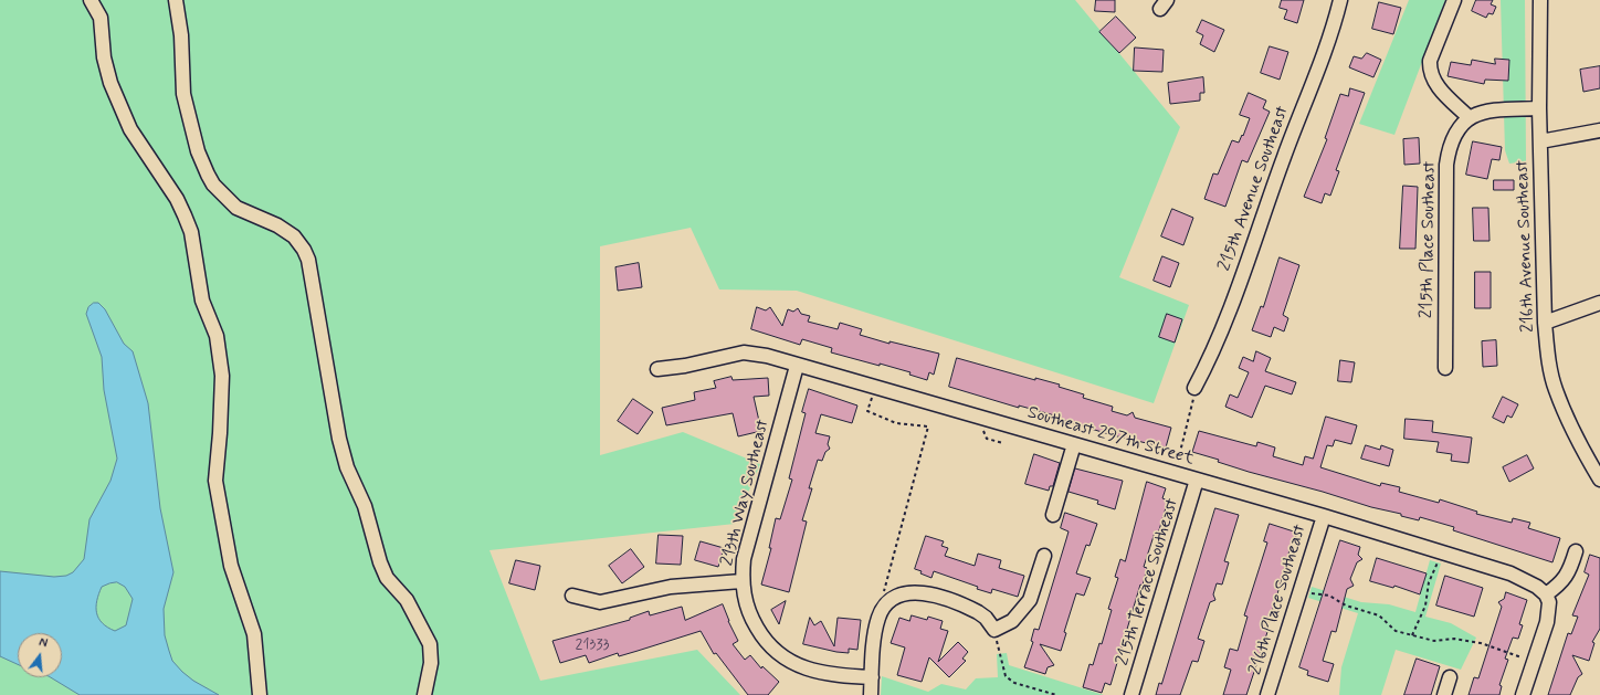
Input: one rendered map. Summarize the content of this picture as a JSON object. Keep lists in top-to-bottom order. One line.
{"streets":{"street":["215th Avenue Southeast","215th Place Southeast","216th Avenue Southeast","Southeast 297th Street","213th Way Southeast","215th Terrace Southeast","216th Place Southeast"]},"crossings":[["Southeast 297th Street","213th Way Southeast"],["Southeast 297th Street","215th Terrace Southeast"],["Southeast 297th Street","216th Place Southeast"]],"house_numbers":["21333"],"north":"top"}
